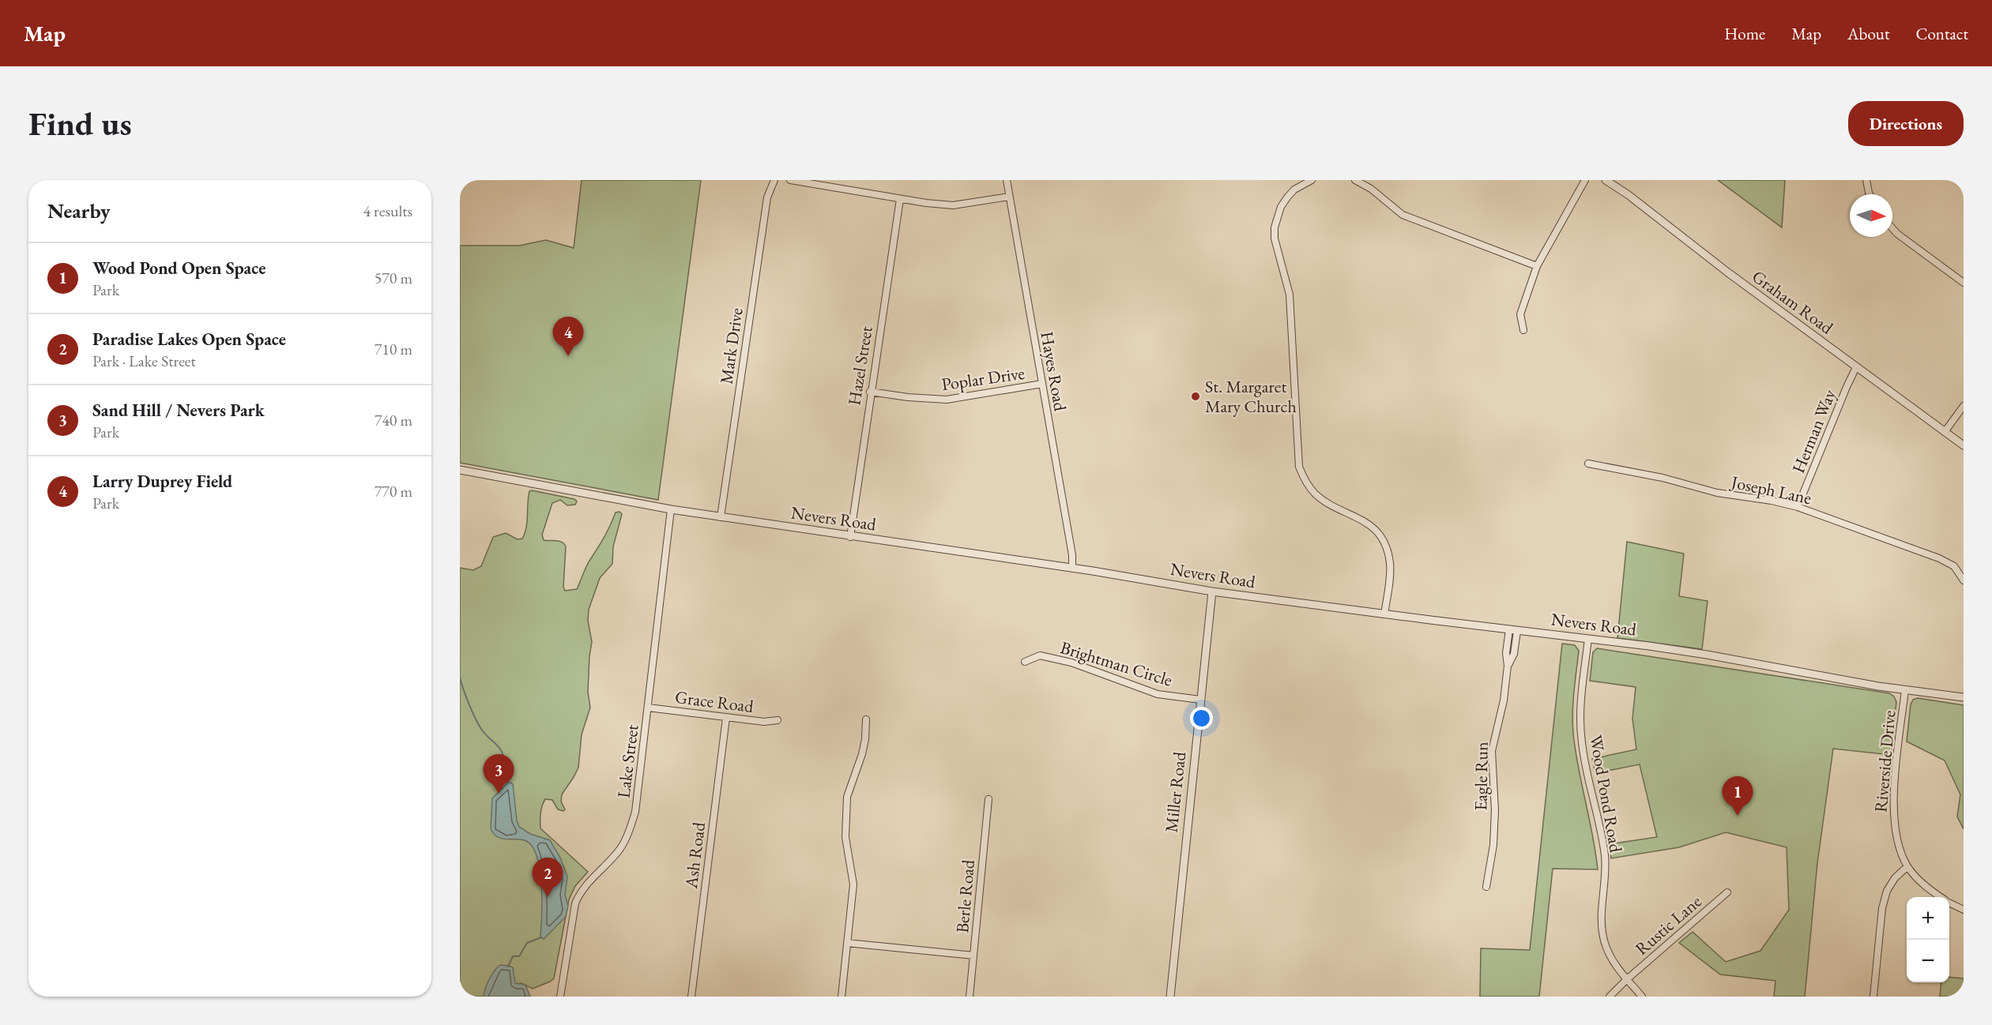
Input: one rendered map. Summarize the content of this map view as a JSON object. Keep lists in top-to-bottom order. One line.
{"streets":{"street":["Graham Road","Mark Drive","Hazel Street","Hayes Road","Poplar Drive","Herman Way","Joseph Lane","Nevers Road","Brightman Circle","Grace Road","Lake Street","Riverside Drive","Eagle Run","Miller Road","Wood Pond Road","Ash Road","Berle Road","Rustic Lane"]},"crossings":[["Graham Road","Herman Way"],["Mark Drive","Nevers Road"],["Hazel Street","Poplar Drive"],["Hazel Street","Nevers Road"],["Hayes Road","Poplar Drive"],["Hayes Road","Nevers Road"],["Herman Way","Joseph Lane"],["Nevers Road","Lake Street"],["Nevers Road","Riverside Drive"],["Nevers Road","Eagle Run"],["Nevers Road","Miller Road"],["Nevers Road","Wood Pond Road"],["Brightman Circle","Miller Road"],["Grace Road","Lake Street"],["Grace Road","Ash Road"],["Wood Pond Road","Rustic Lane"]],"places":["St. Margaret Mary Church"],"north":"right","page":{"header":"Map","nav":["Home","Map","About","Contact"],"buttons":"Directions","title":"Find us","heading":["Nearby","4 results"],"list":[{"mark":"1","name":"Wood Pond Open Space","note":"Park","value":"570 m"},{"mark":"2","name":"Paradise Lakes Open Space","note":"Park · Lake Street","value":"710 m"},{"mark":"3","name":"Sand Hill / Nevers Park","note":"Park","value":"740 m"},{"mark":"4","name":"Larry Duprey Field","note":"Park","value":"770 m"}],"pins":["4","3","1","2"],"map_buttons":["+","−"]}}
